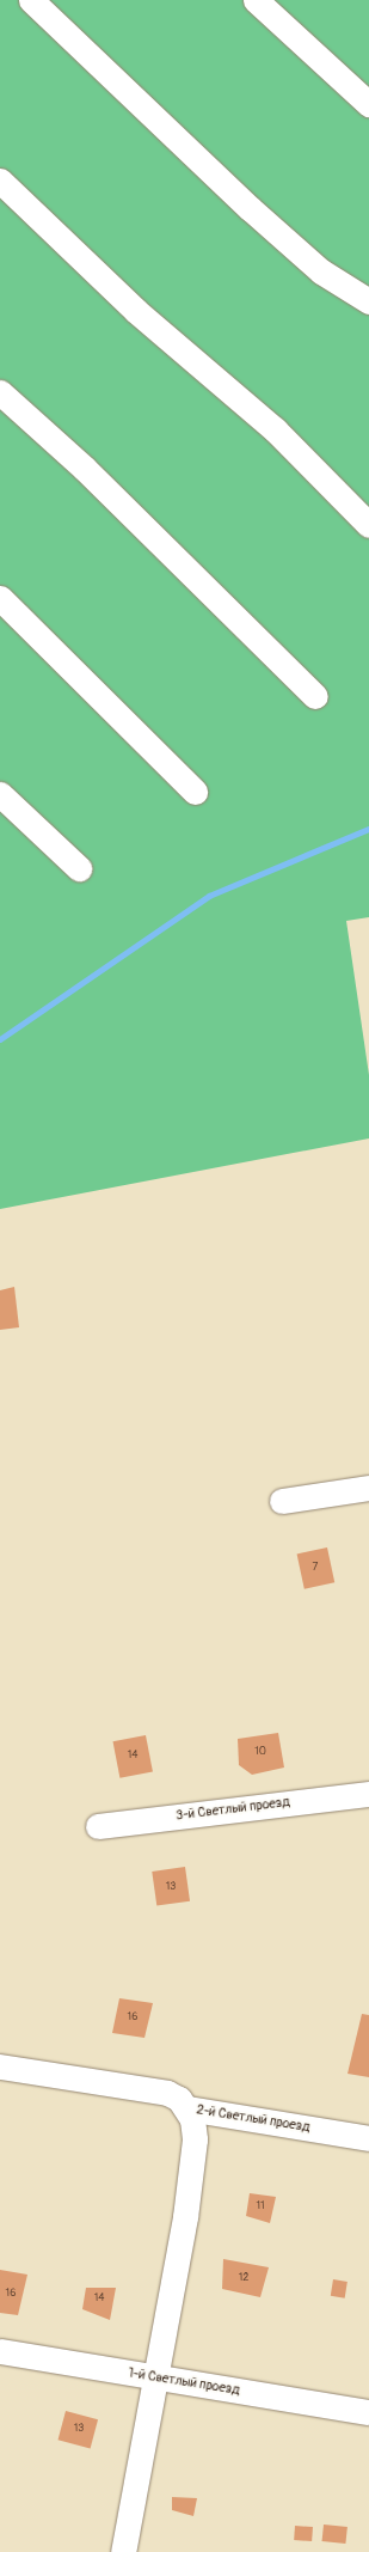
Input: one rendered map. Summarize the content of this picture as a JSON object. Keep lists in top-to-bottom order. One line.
{"streets":{"street":["3-й Светлый проезд","2-й Светлый проезд","1-й Светлый проезд"]},"house_numbers":["7","10","14","13","16","11","12","16","14","13"]}
